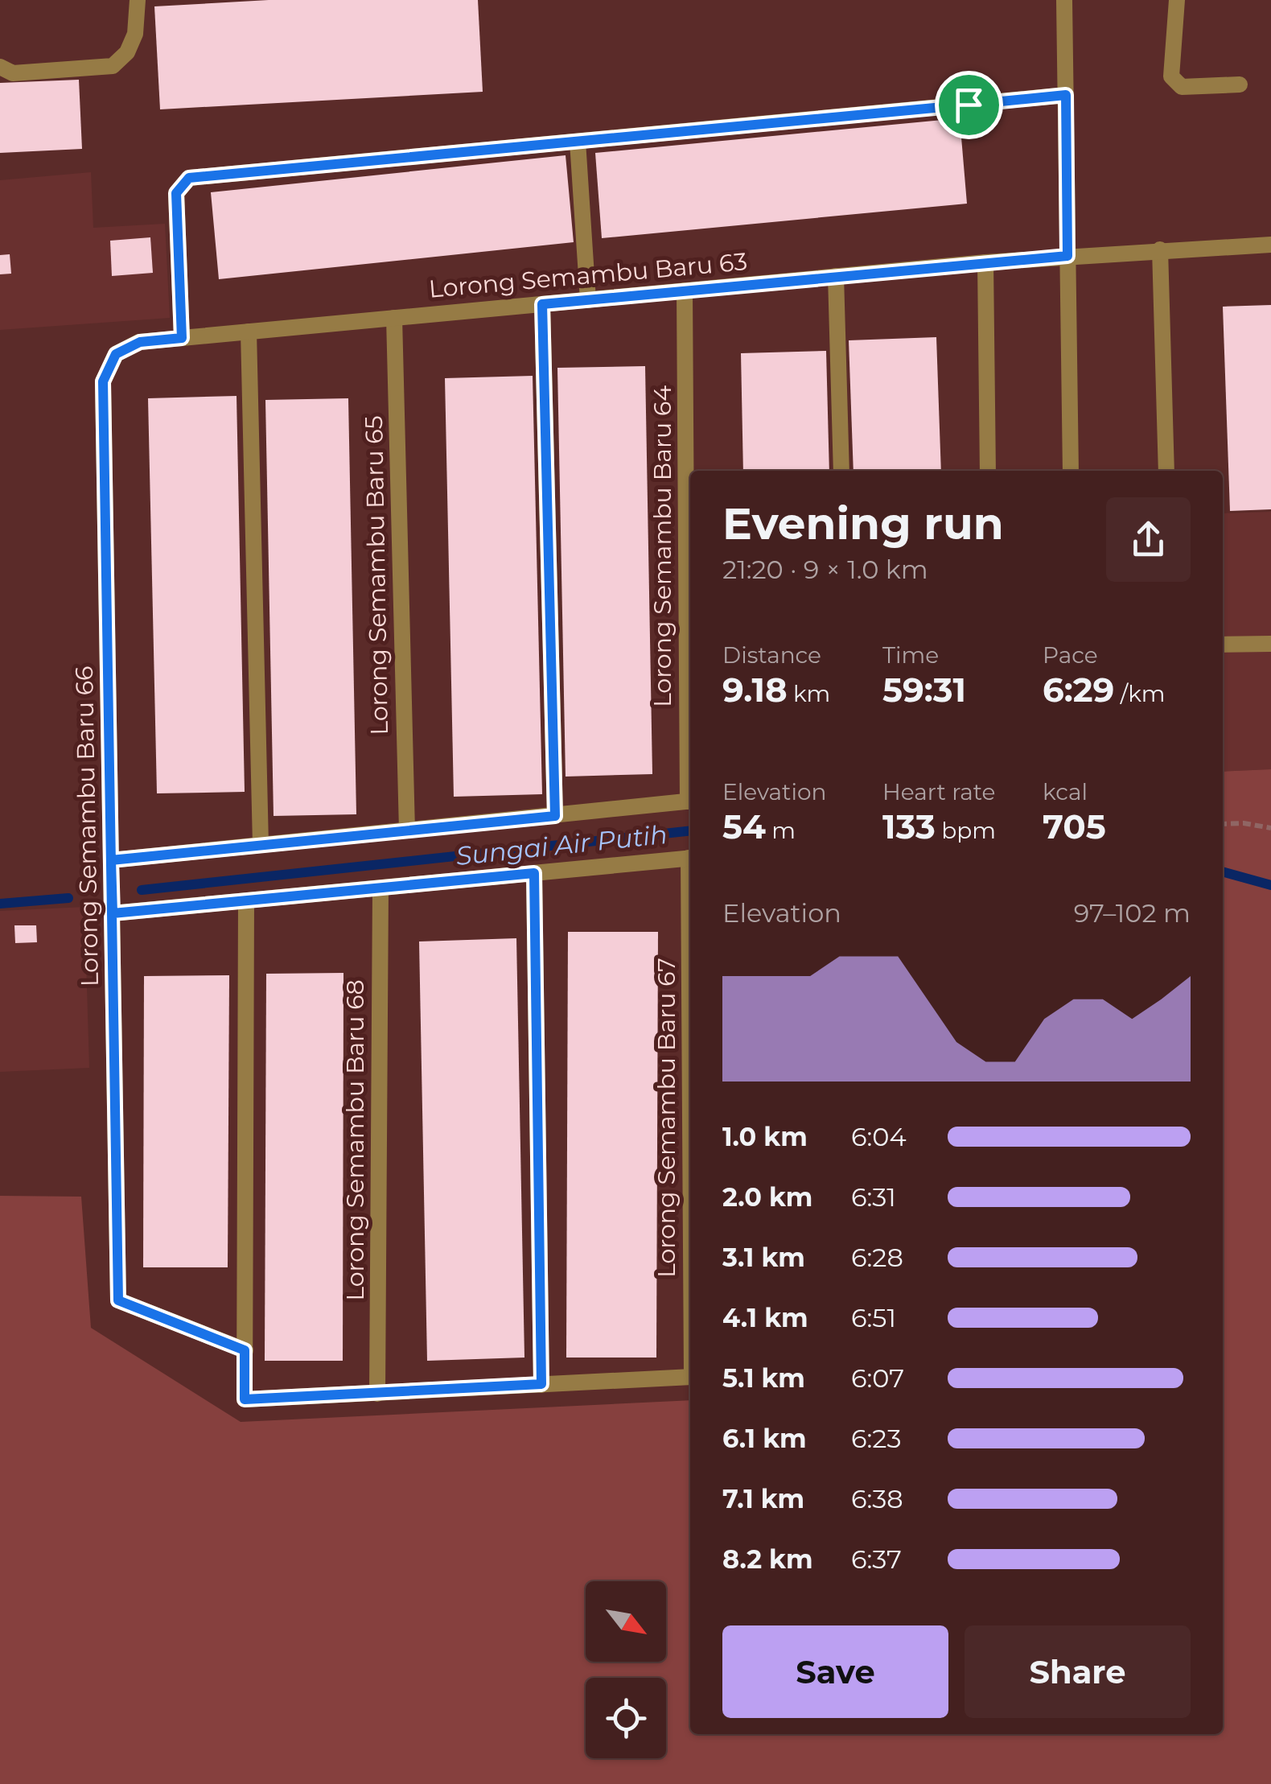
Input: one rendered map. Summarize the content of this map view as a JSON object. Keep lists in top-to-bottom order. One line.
{"streets":{"street":["Lorong Semambu Baru 63","Lorong Semambu Baru 64","Lorong Semambu Baru 65","Lorong Semambu Baru 66","Lorong Semambu Baru 67","Lorong Semambu Baru 68"]},"crossings":[["Lorong Semambu Baru 63","Lorong Semambu Baru 64"],["Lorong Semambu Baru 63","Lorong Semambu Baru 65"],["Lorong Semambu Baru 63","Lorong Semambu Baru 66"]],"water":["Sungai Air Putih"],"north":"bottom right","page":{"heading":["Evening run","21:20 · 9 × 1.0 km"],"stats":[["Distance","9.18 km"],["Time","59:31"],["Pace","6:29 /km"],["Elevation","54 m"],["Heart rate","133 bpm"],["kcal","705"]],"chart":["Elevation","97–102 m"],"list":[{"name":"1.0 km","note":"6:04"},{"name":"2.0 km","note":"6:31"},{"name":"3.1 km","note":"6:28"},{"name":"4.1 km","note":"6:51"},{"name":"5.1 km","note":"6:07"},{"name":"6.1 km","note":"6:23"},{"name":"7.1 km","note":"6:38"},{"name":"8.2 km","note":"6:37"}],"buttons":["Save","Share"]}}
